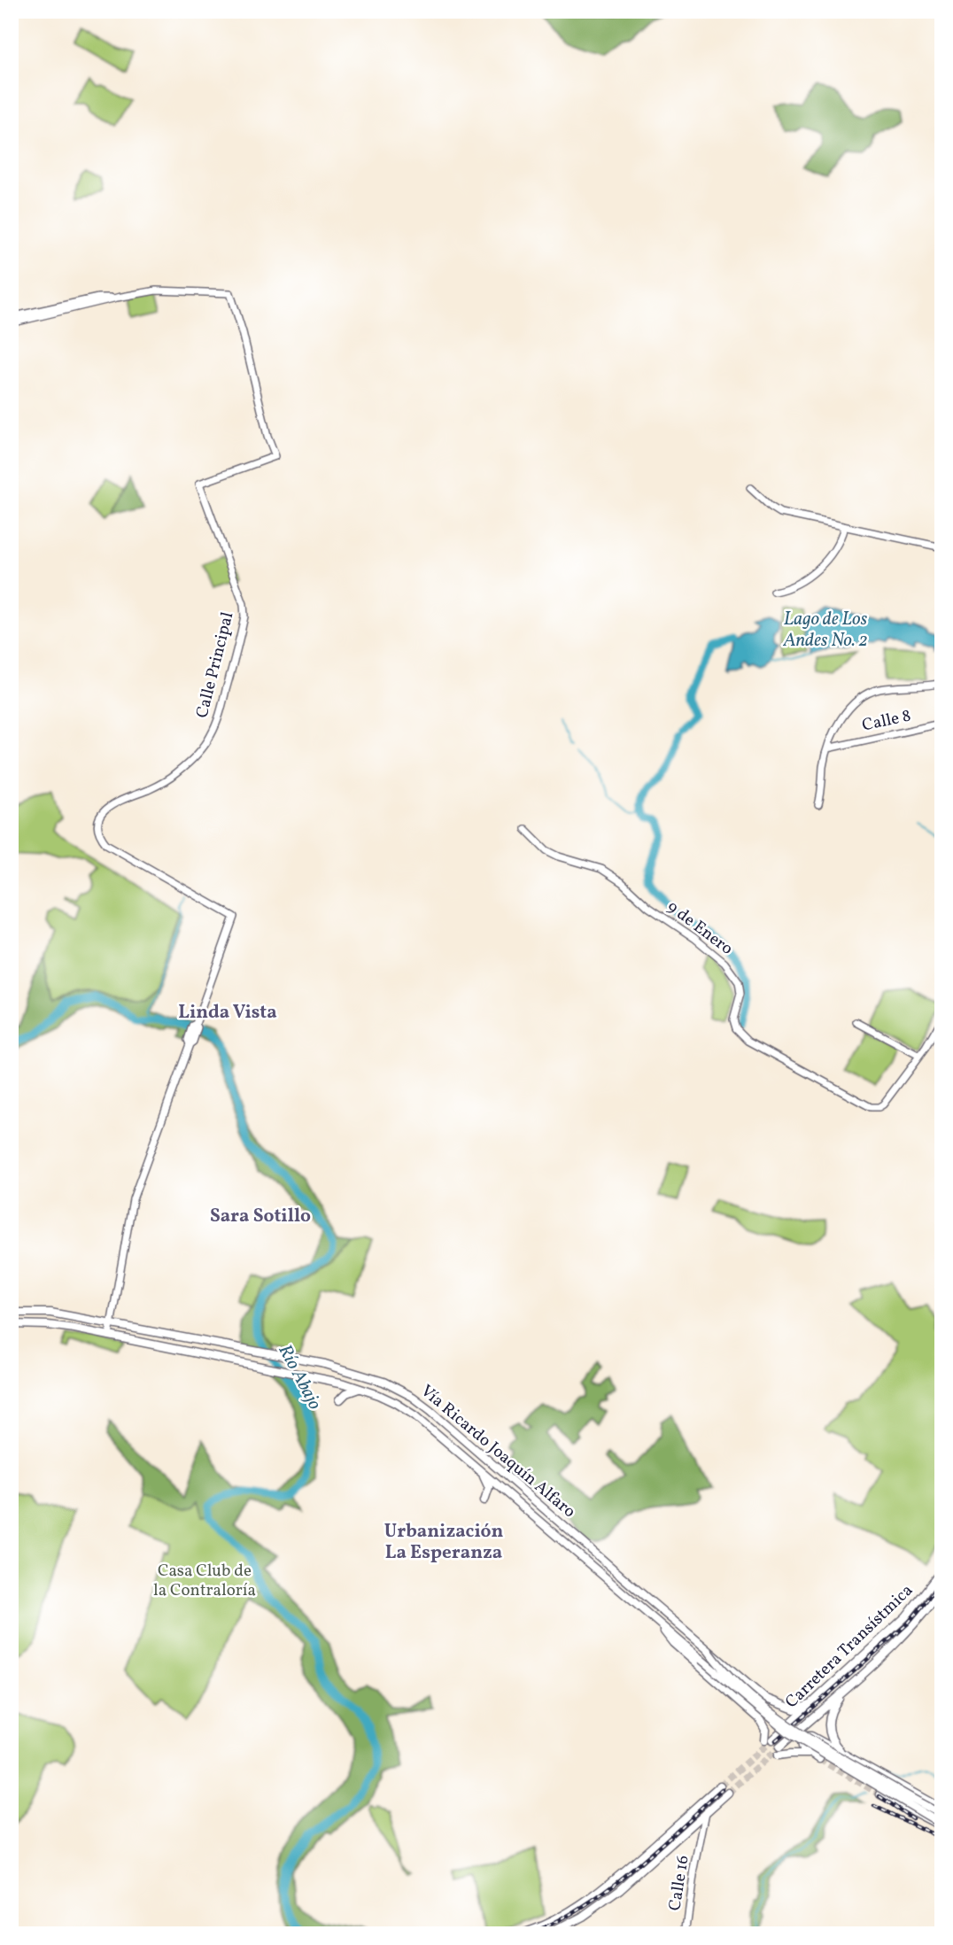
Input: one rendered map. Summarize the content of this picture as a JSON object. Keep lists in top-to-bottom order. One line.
{"streets":{"main road":["Vía Ricardo Joaquín Alfaro","Carretera Transístmica"],"street":["Calle Principal","Calle 8","9 de Enero","Calle 16"]},"crossings":[["Calle Principal","Vía Ricardo Joaquín Alfaro"]],"districts":["Linda Vista","Sara Sotillo","Urbanización La Esperanza"],"water":["Lago de Los Andes No. 2","Río Abajo"],"parks":["Casa Club de la Contraloría"]}
